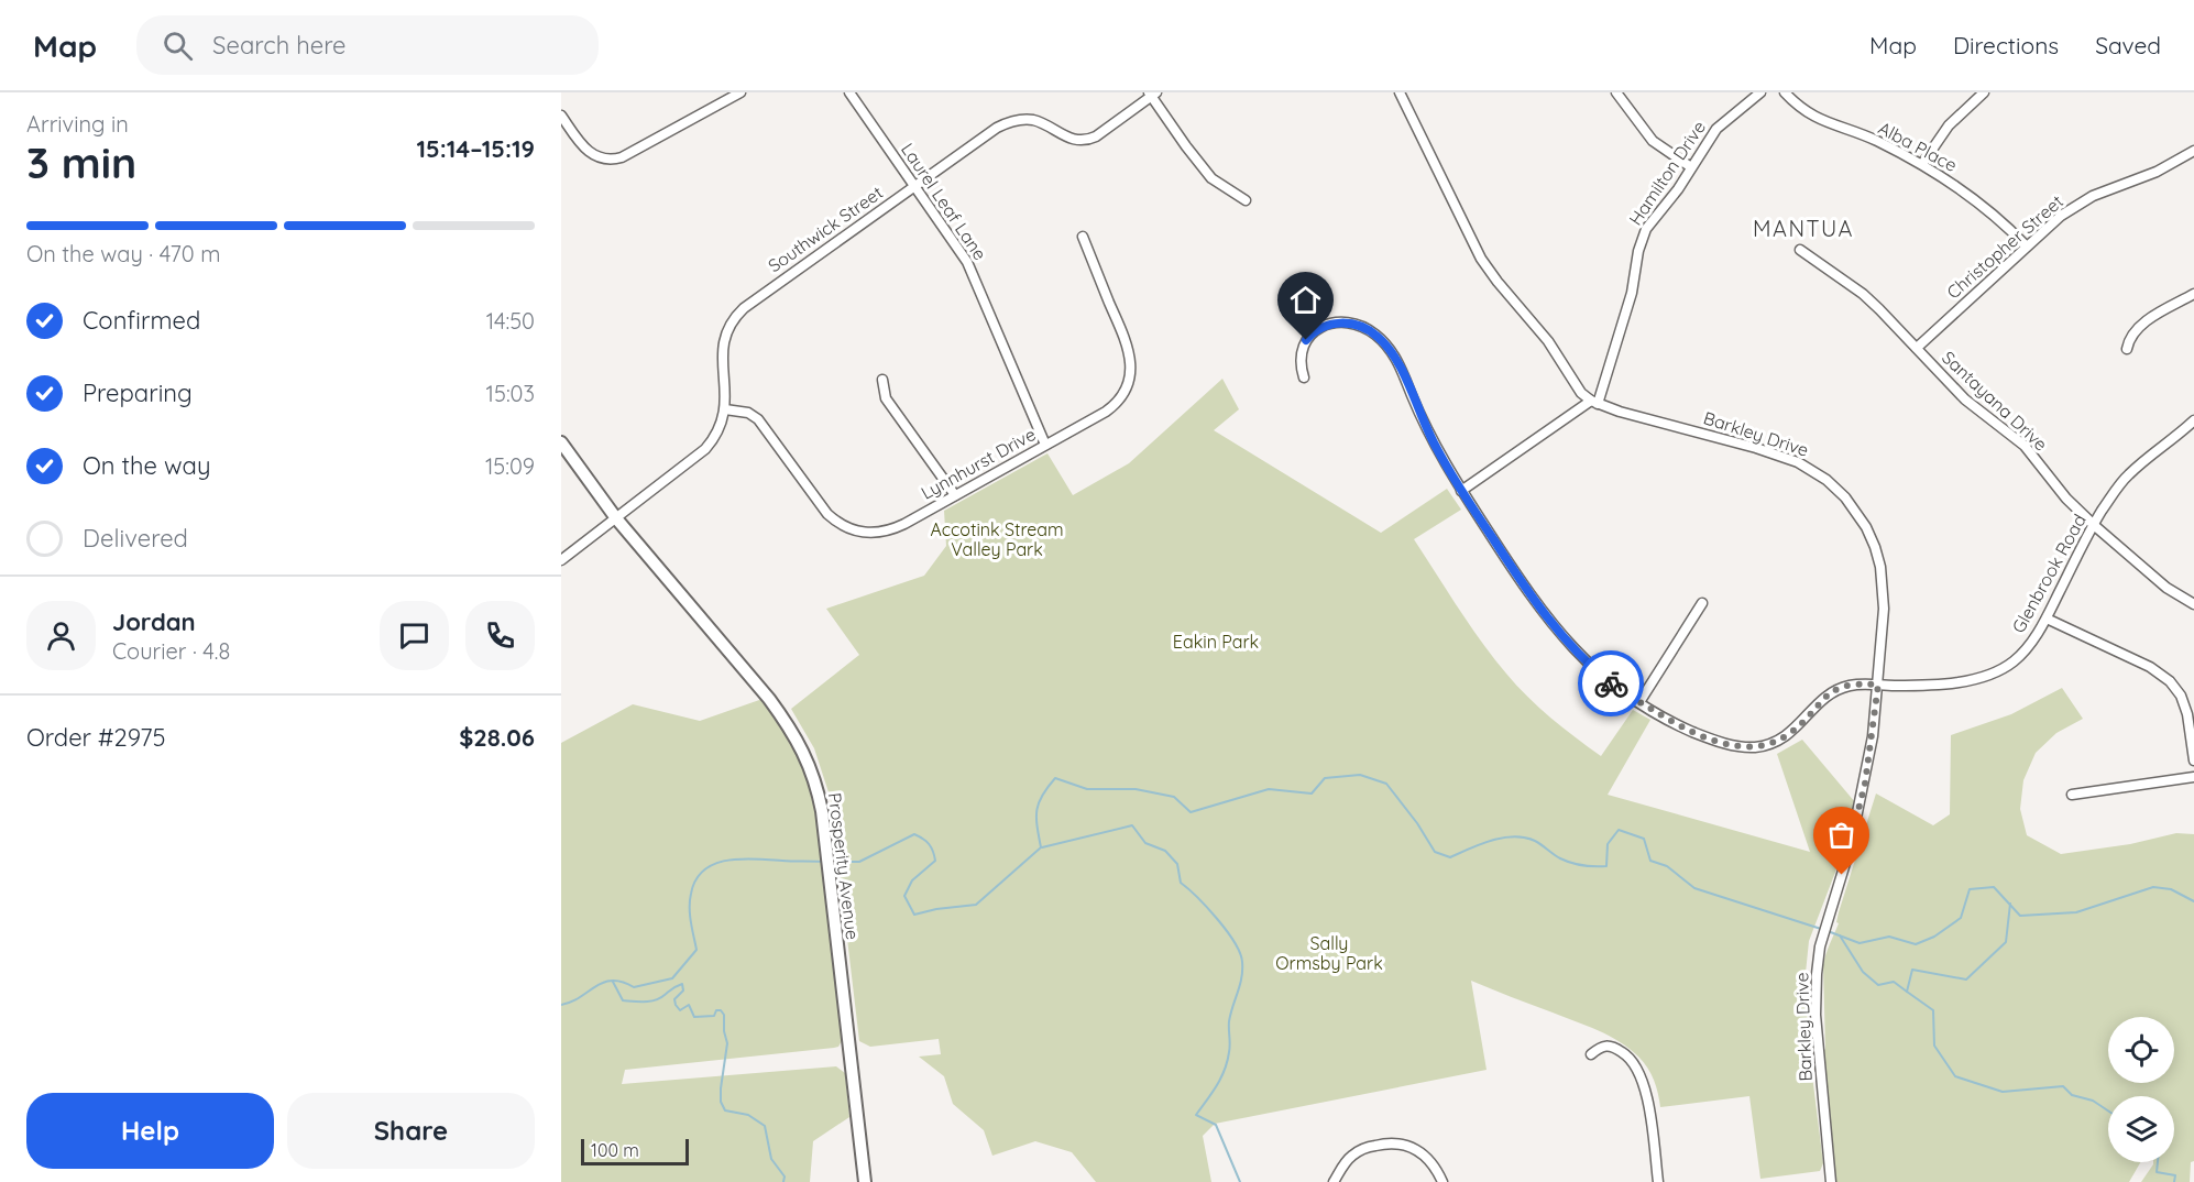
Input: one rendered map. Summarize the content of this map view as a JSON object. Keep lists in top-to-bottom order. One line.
{"streets":{"main road":["Prosperity Avenue"],"street":["Alba Place","Hamilton Drive","Laurel Leaf Lane","Southwick Street","Christopher Street","Santayana Drive","Barkley Drive","Lynnhurst Drive","Glenbrook Road"]},"crossings":[["Alba Place","Christopher Street"],["Hamilton Drive","Barkley Drive"],["Laurel Leaf Lane","Southwick Street"],["Laurel Leaf Lane","Lynnhurst Drive"],["Southwick Street","Lynnhurst Drive"],["Southwick Street","Prosperity Avenue"],["Christopher Street","Santayana Drive"],["Santayana Drive","Glenbrook Road"],["Barkley Drive","Glenbrook Road"]],"districts":["MANTUA"],"parks":["Accotink Stream Valley Park","Eakin Park","Sally Ormsby Park"],"scale_bar":"100 m","page":{"header":"Map","search":"Search here","nav":["Map","Directions","Saved"],"heading":["3 min","Arriving in","15:14–15:19"],"panel":["Jordan","Courier · 4.8","Order #2975","$28.06"],"bar":"On the way · 470 m","list":[["Confirmed","14:50"],["Preparing","15:03"],["On the way","15:09"],"Delivered"],"buttons":["Help","Share"],"scale":"100 m"}}
